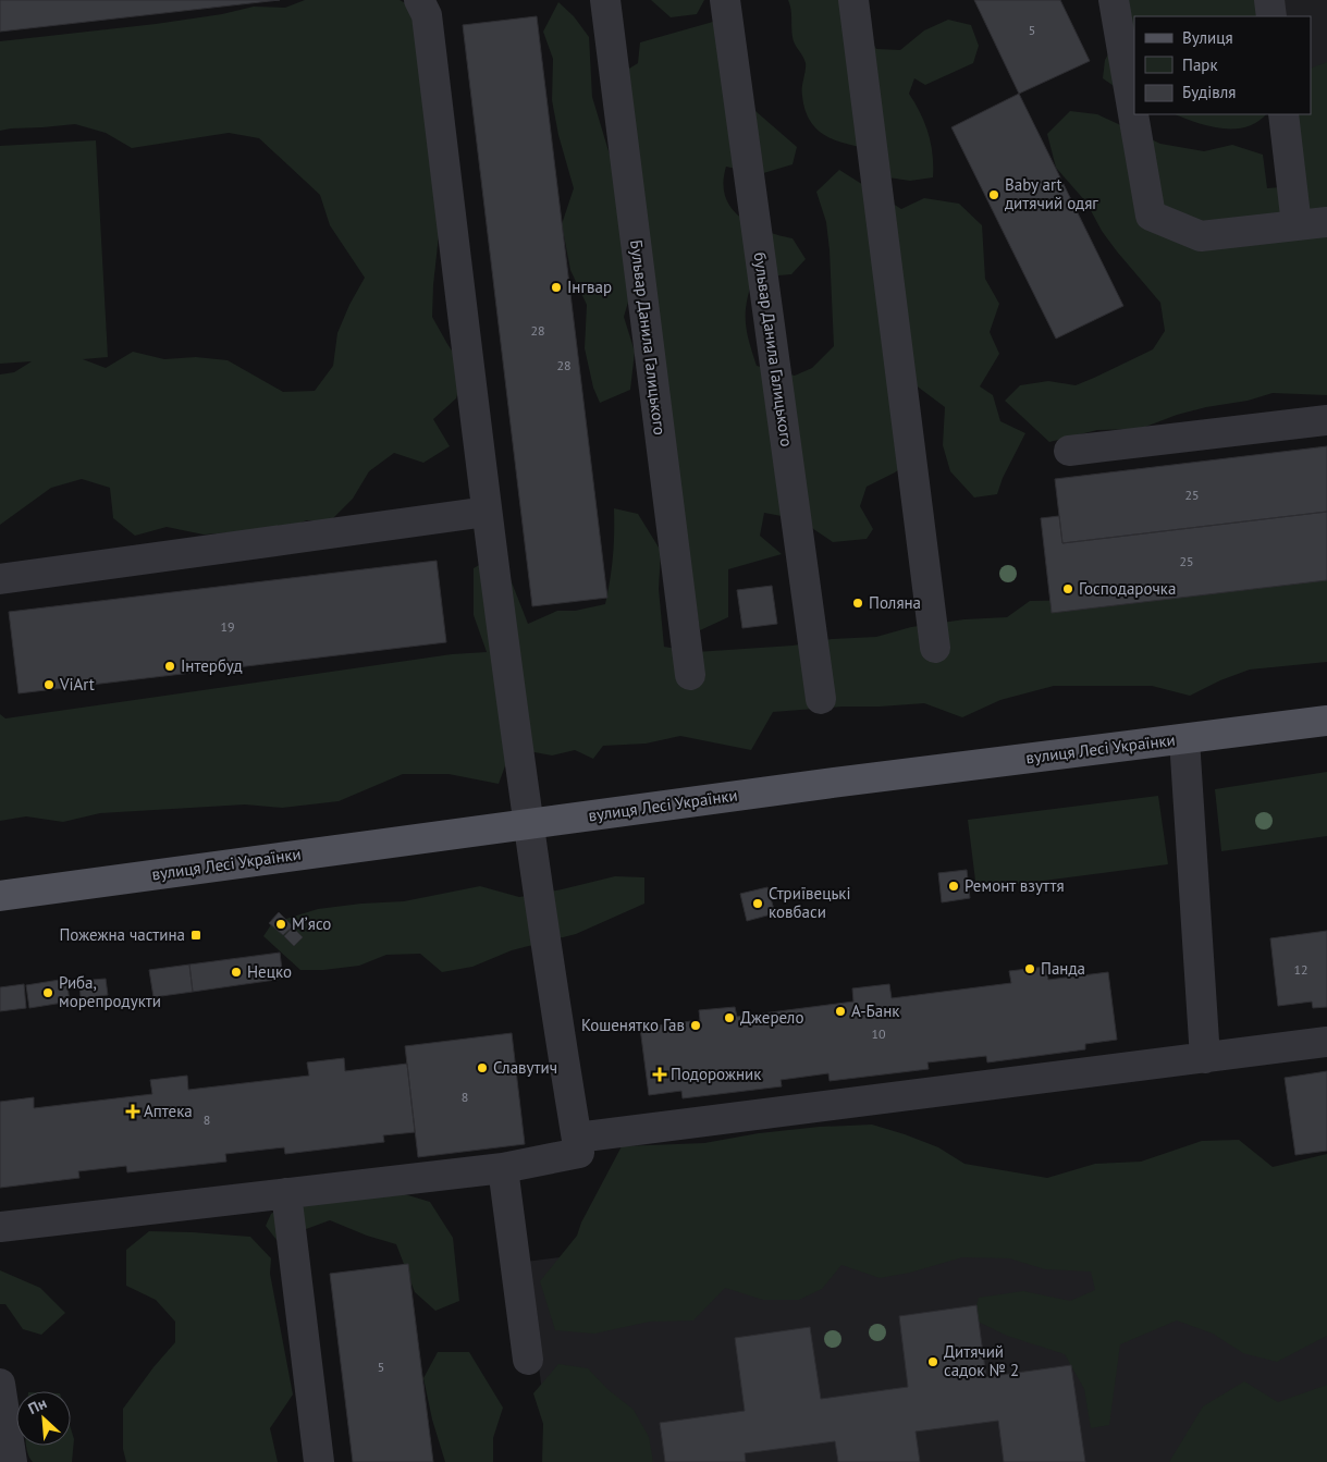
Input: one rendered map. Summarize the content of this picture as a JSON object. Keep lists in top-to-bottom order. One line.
{"streets":{"main road":["вулиця Лесі Українки"],"street":["Бульвар Данила Галицького","бульвар Данила Галицького"]},"places":{"other":["Baby art дитячий одяг","Інгвар","Господарочка","Поляна","Інтербуд","ViArt","Ремонт взуття","Стриївецькі ковбаси","Мʼясо","Панда","Нецко","Риба, морепродукти","А-Банк","Джерело","Кошенятко Гав","Славутич","Дитячий садок № 2"],"transit":["Пожежна частина"],"health":["Подорожник","Аптека"]},"house_numbers":["5","28","28","25","25","19","12","10","8","8","5"],"legend":["Вулиця","Парк","Будівля"],"north":"top left"}
